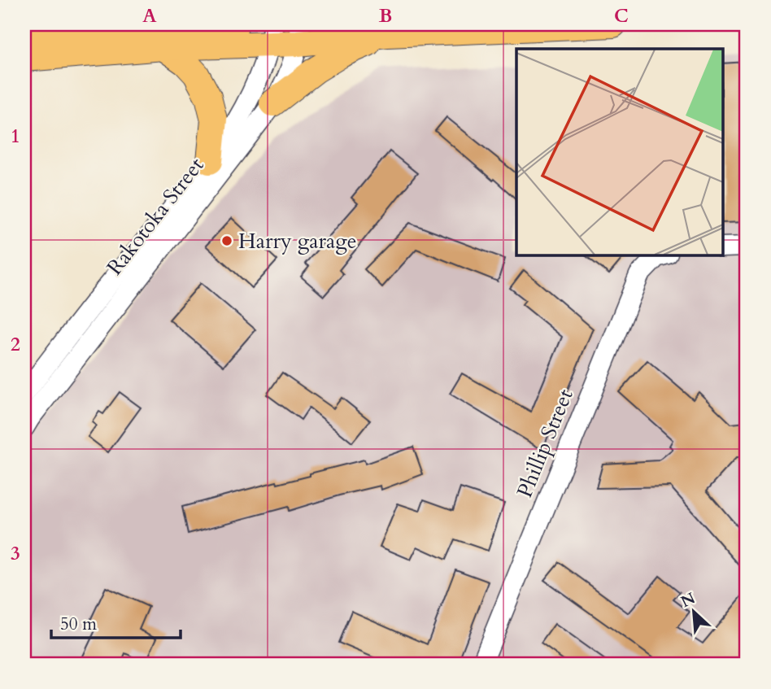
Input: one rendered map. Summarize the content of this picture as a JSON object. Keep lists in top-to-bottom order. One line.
{"streets":{"street":["Rakotoka Street","Phillip Street"]},"places":["Harry garage"],"scale_bar":"50 m","north":"top left","grid":{"columns":["A","B","C"],"rows":["1","2","3"]}}
